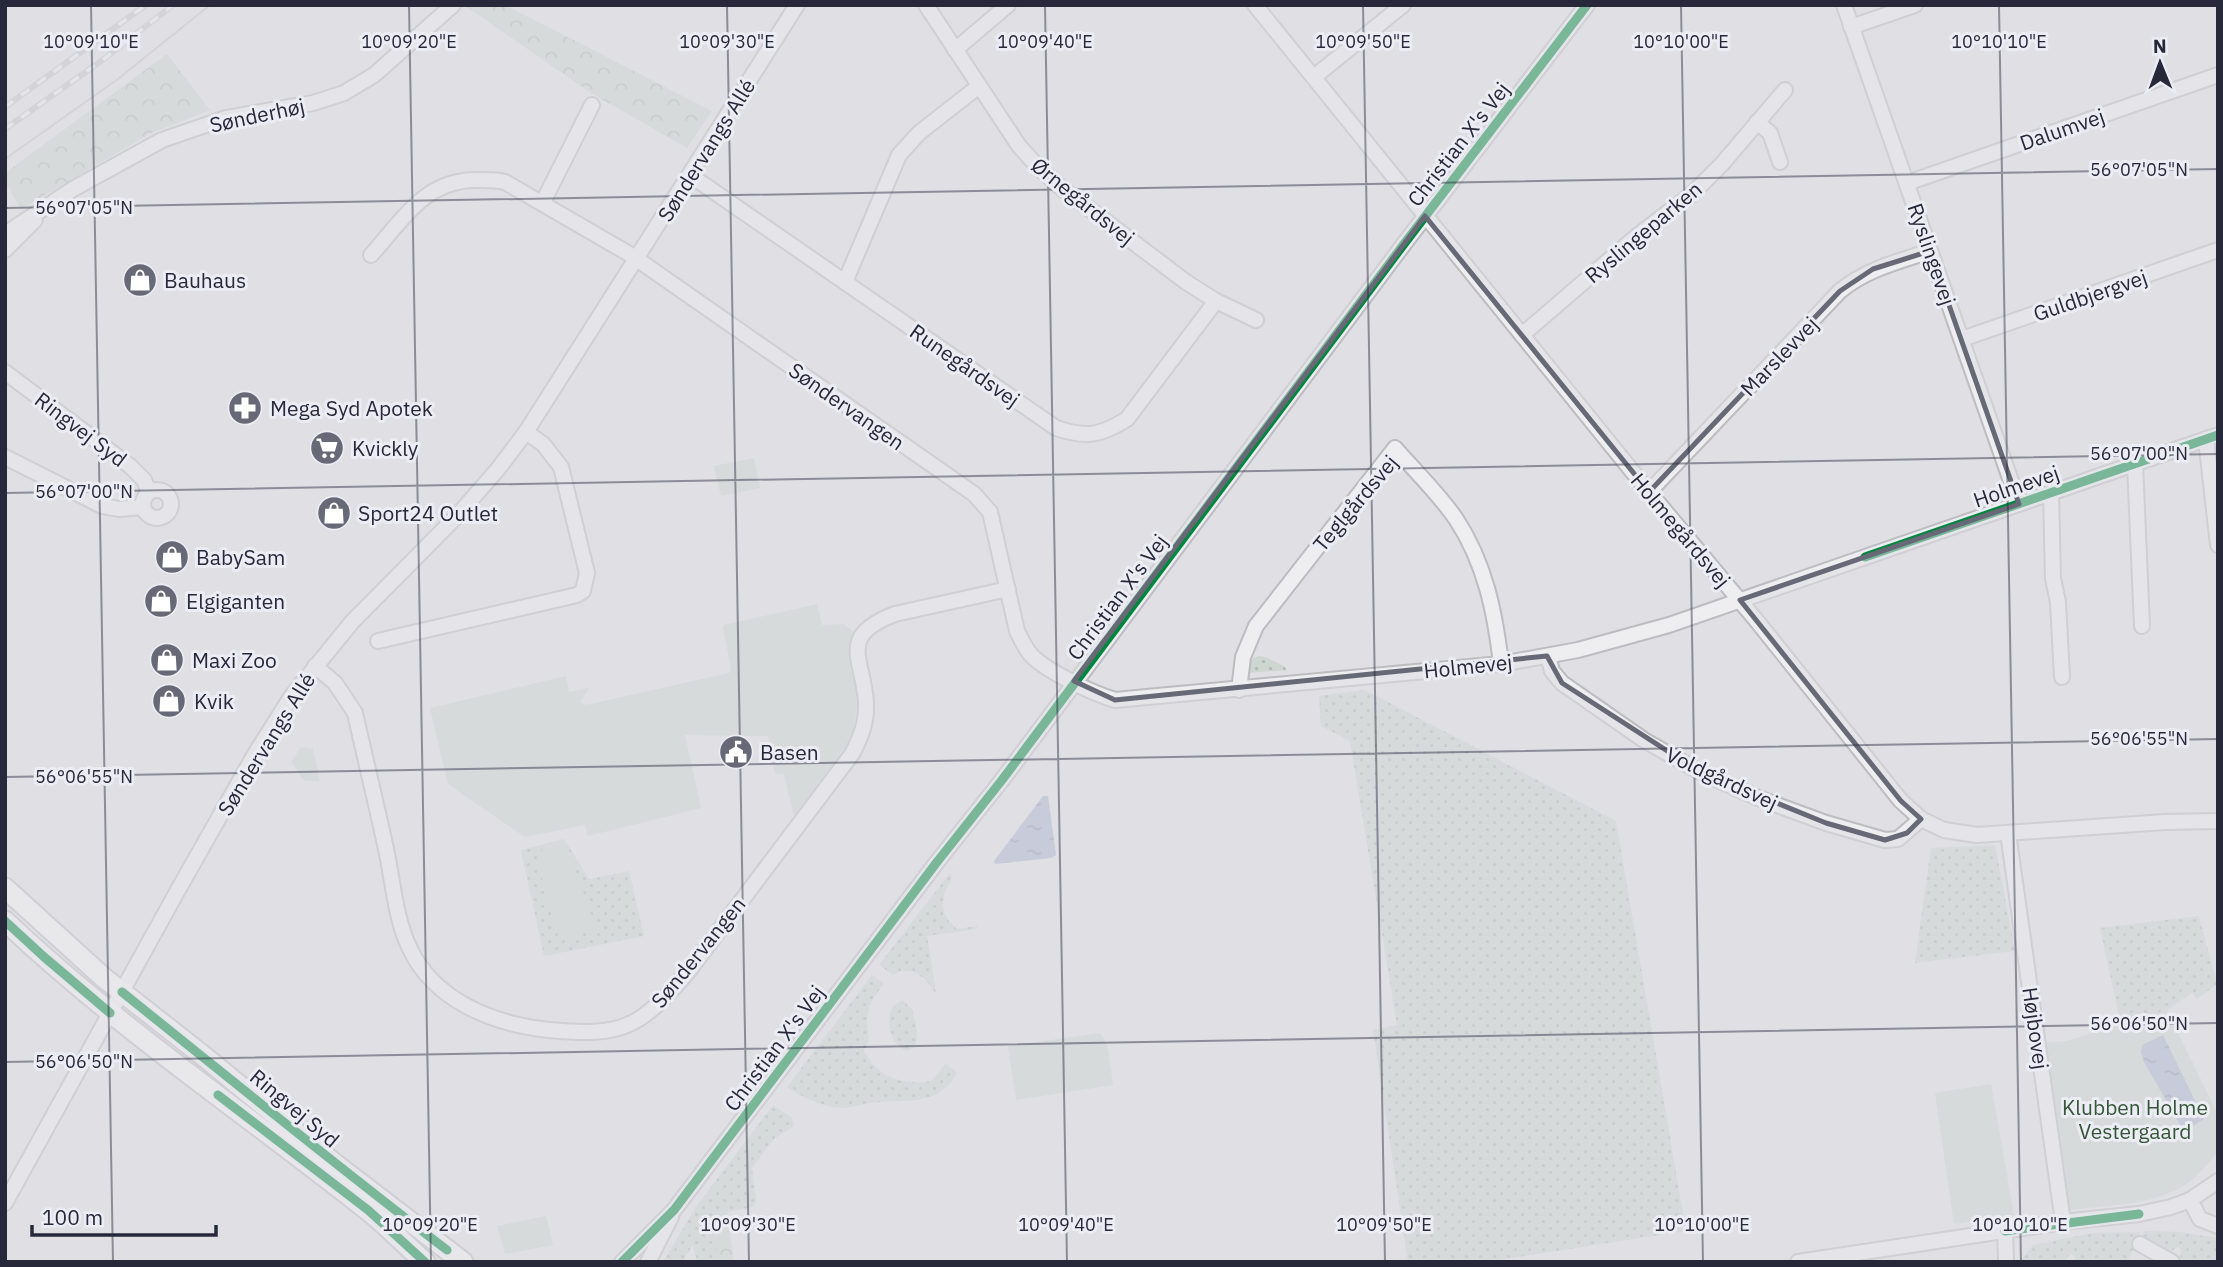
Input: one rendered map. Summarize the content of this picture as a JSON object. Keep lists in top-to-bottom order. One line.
{"streets":{"main road":["Ringvej Syd"],"street":["Sønderhøj","Dalumvej","Christian X's Vej","Søndervangs Allé","Ørnegårdsvej","Ryslingeparken","Ryslingevej","Guldbjergvej","Marslevvej","Runegårdsvej","Søndervangen","Holmevej","Teglgårdsvej","Holmegårdsvej","Voldgårdsvej","Højbovej"]},"crossings":[["Dalumvej","Ryslingevej"],["Christian X's Vej","Søndervangen"],["Christian X's Vej","Holmevej"],["Christian X's Vej","Holmegårdsvej"],["Søndervangs Allé","Runegårdsvej"],["Søndervangs Allé","Søndervangen"],["Søndervangs Allé","Ringvej Syd"],["Ørnegårdsvej","Runegårdsvej"],["Ryslingeparken","Holmegårdsvej"],["Ryslingevej","Guldbjergvej"],["Ryslingevej","Marslevvej"],["Ryslingevej","Holmevej"],["Marslevvej","Holmegårdsvej"],["Søndervangen","Holmevej"],["Holmevej","Teglgårdsvej"],["Holmevej","Holmegårdsvej"],["Holmevej","Voldgårdsvej"],["Holmegårdsvej","Voldgårdsvej"],["Holmegårdsvej","Højbovej"]],"parks":["Klubben Holme Vestergaard"],"places":{"shop":["Bauhaus","Sport24 Outlet","BabySam","Elgiganten","Maxi Zoo","Kvik"],"pharmacy":["Mega Syd Apotek"],"supermarket":["Kvickly"],"public building":["Basen"]},"scale_bar":"100 m","north":"top","coordinates":["10°09'10\"E","10°09'20\"E","10°09'30\"E","10°09'40\"E","10°09'50\"E","10°10'00\"E","10°10'10\"E","56°07'05\"N","56°07'00\"N","56°06'55\"N","56°06'50\"N"]}
